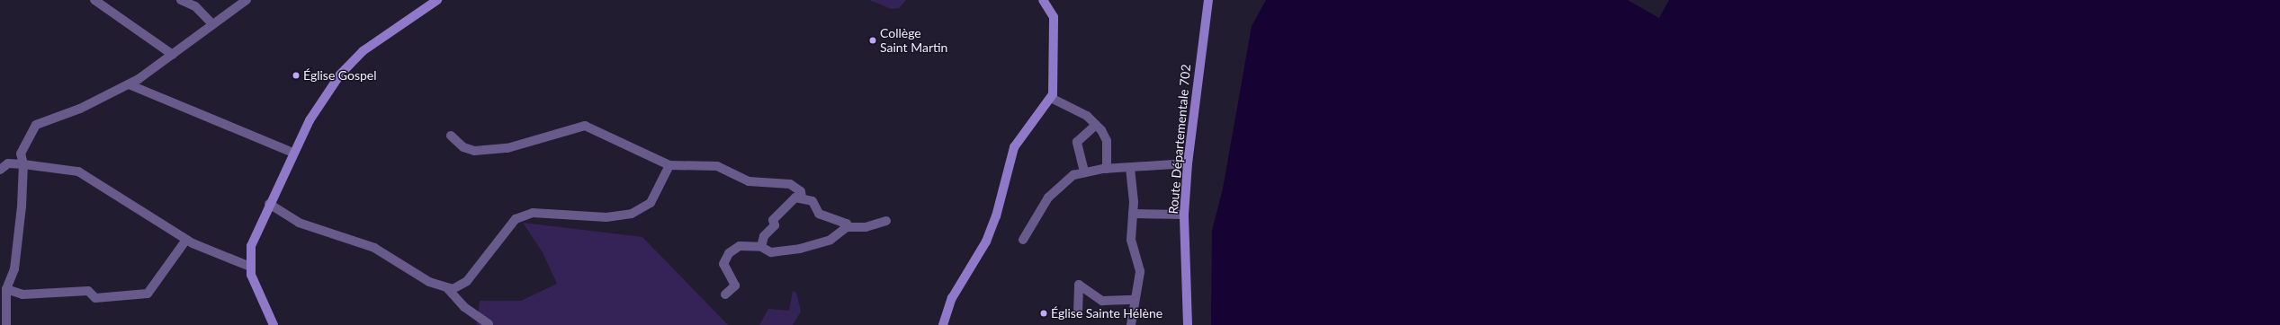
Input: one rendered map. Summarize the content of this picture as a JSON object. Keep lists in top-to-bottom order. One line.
{"streets":{"street":["Route Départementale 702"]},"places":["Collège Saint Martin","Église Gospel","Église Sainte Hélène"]}
